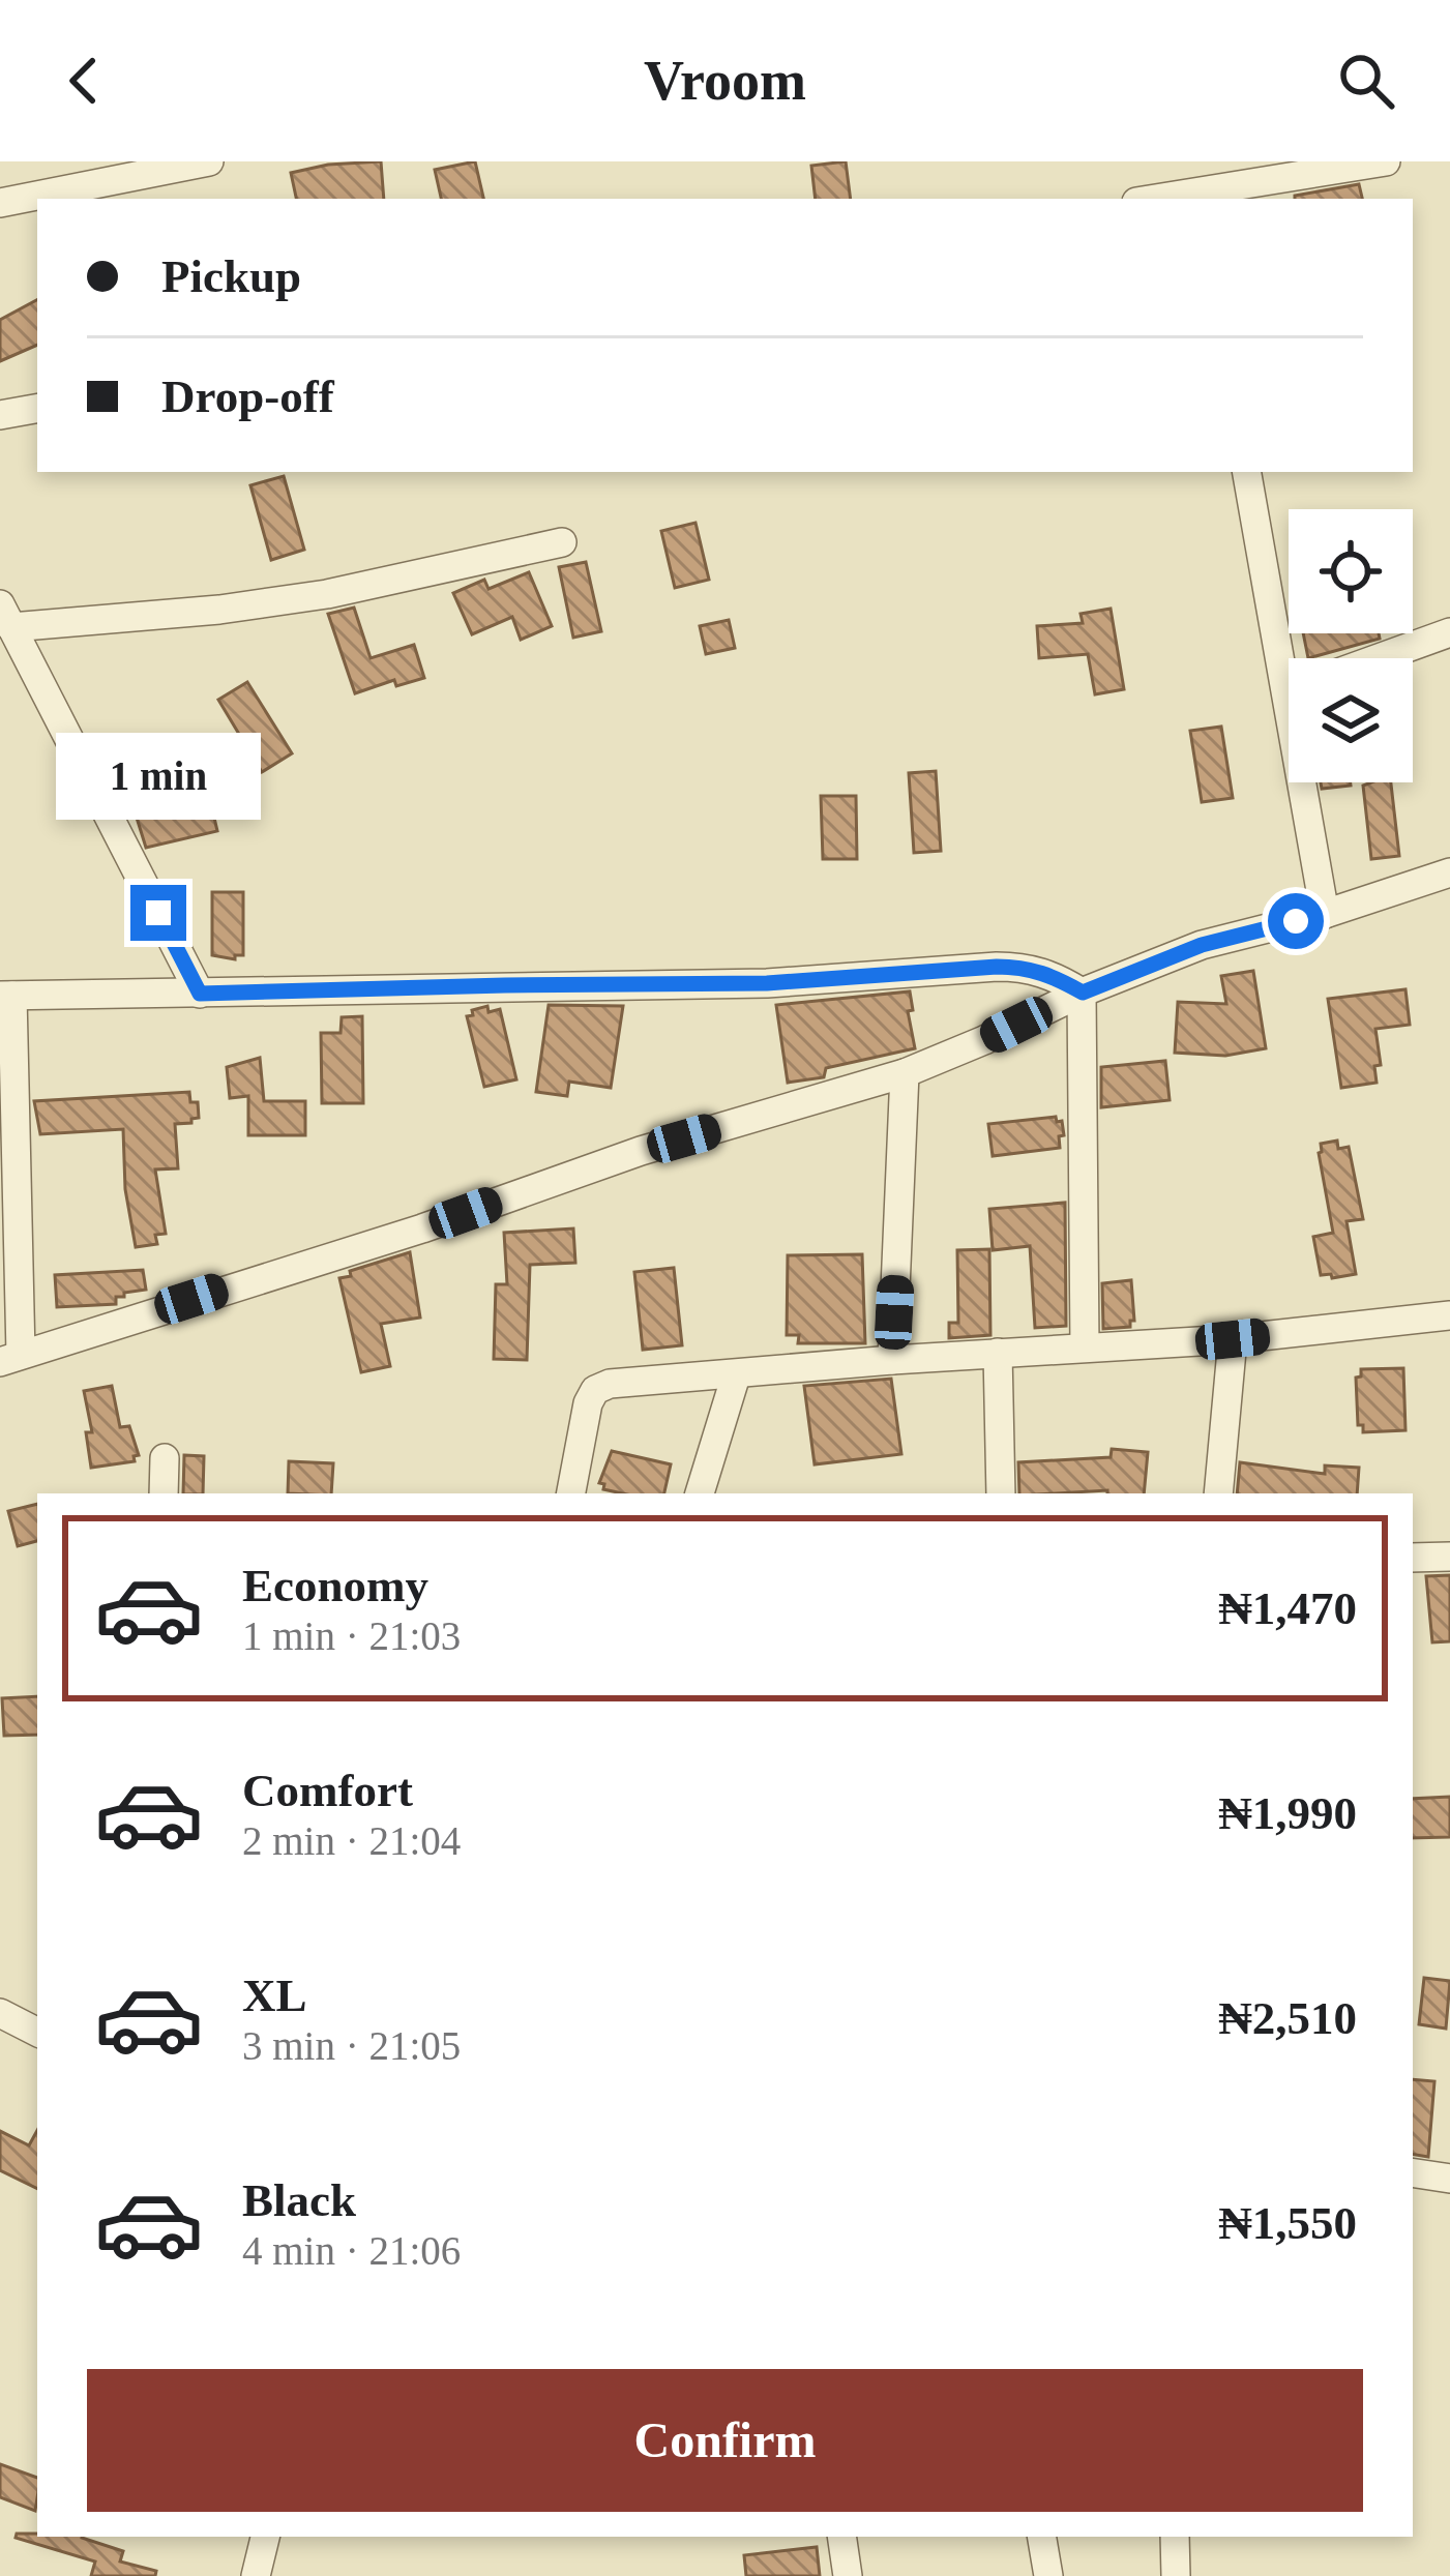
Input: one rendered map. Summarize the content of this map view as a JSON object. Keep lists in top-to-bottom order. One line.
{"page":{"header":"Vroom","banner":["Pickup","Drop-off"],"bubble":"1 min","list":[{"name":"Economy","note":"1 min · 21:03","value":"₦1,470"},{"name":"Comfort","note":"2 min · 21:04","value":"₦1,990"},{"name":"XL","note":"3 min · 21:05","value":"₦2,510"},{"name":"Black","note":"4 min · 21:06","value":"₦1,550"}],"buttons":"Confirm"}}
